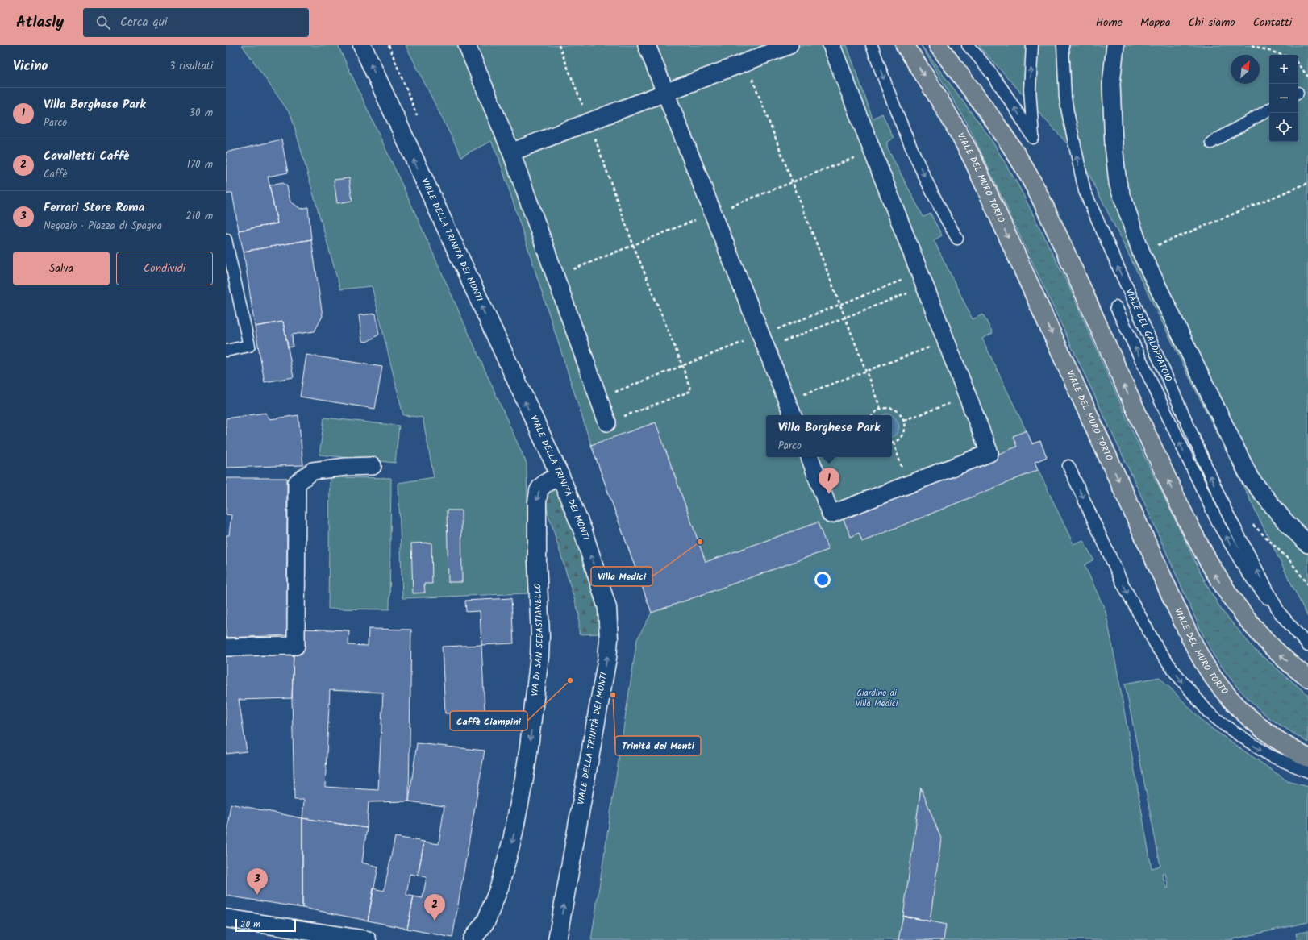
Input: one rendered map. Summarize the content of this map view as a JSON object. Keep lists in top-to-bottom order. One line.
{"streets":{"main road":["VIALE DEL MURO TORTO"],"street":["VIALE DELLA TRINITÀ DEI MONTI","VIA DI SAN SEBASTIANELLO"],"lane":["VIALE DEL GALOPPATOIO"]},"crossings":[["VIALE DELLA TRINITÀ DEI MONTI","VIA DI SAN SEBASTIANELLO"]],"one_way":["VIALE DEL GALOPPATOIO","VIA DI SAN SEBASTIANELLO"],"parks":["Giardino di Villa Medici"],"places":["Villa Medici","Caffè Ciampini","Trinità dei Monti"],"scale_bar":"20 m","north":"top right","page":{"header":"Atlasly","search":"Cerca qui","nav":["Home","Mappa","Chi siamo","Contatti"],"heading":["Vicino","3 risultati"],"map_buttons":["+","−"],"list":[{"mark":"1","name":"Villa Borghese Park","note":"Parco","value":"30 m"},{"mark":"2","name":"Cavalletti Caffè","note":"Caffè","value":"170 m"},{"mark":"3","name":"Ferrari Store Roma","note":"Negozio · Piazza di Spagna","value":"210 m"}],"buttons":["Salva","Condividi"],"popup":["Villa Borghese Park","Parco"],"pins":["1","3","2"],"scale":"20 m"}}
